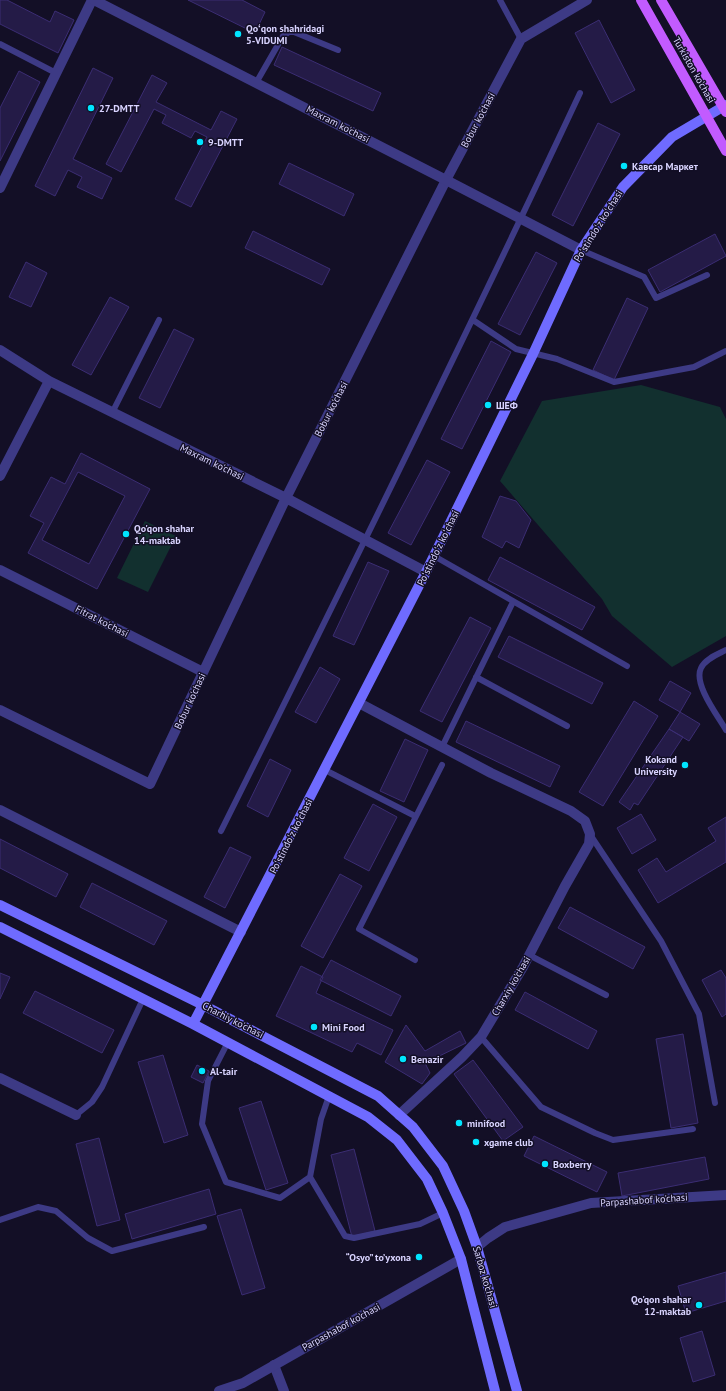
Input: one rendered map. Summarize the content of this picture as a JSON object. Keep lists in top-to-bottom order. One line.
{"streets":{"main road":["Turkiston ko'chasi","Poʻstindoʻz koʻchasi","Charhiy ko'chasi","Sarboz ko'chasi"],"street":["Bobur ko'chasi","Maxram ko'chasi","Fitrat ko'chasi","Charxiy ko'chasi","Parpashabof ko'chasi"]},"crossings":[["Turkiston ko'chasi","Poʻstindoʻz koʻchasi"],["Bobur ko'chasi","Maxram ko'chasi"],["Bobur ko'chasi","Fitrat ko'chasi"],["Maxram ko'chasi","Poʻstindoʻz koʻchasi"],["Poʻstindoʻz koʻchasi","Charhiy ko'chasi"],["Charxiy ko'chasi","Charhiy ko'chasi"],["Charhiy ko'chasi","Sarboz ko'chasi"],["Parpashabof ko'chasi","Sarboz ko'chasi"]],"places":["Qoʻqon shahridagi 5-VIDUMI","27-DMTT","9-DMTT","Кавсар Маркет","ШЕФ","Qo'qon shahar 14-maktab","Kokand University","Mini Food","Benazir","Al-tair","minifood","xgame club","Boxberry","“Osyo” to’yxona","Qo'qon shahar 12-maktab"]}
